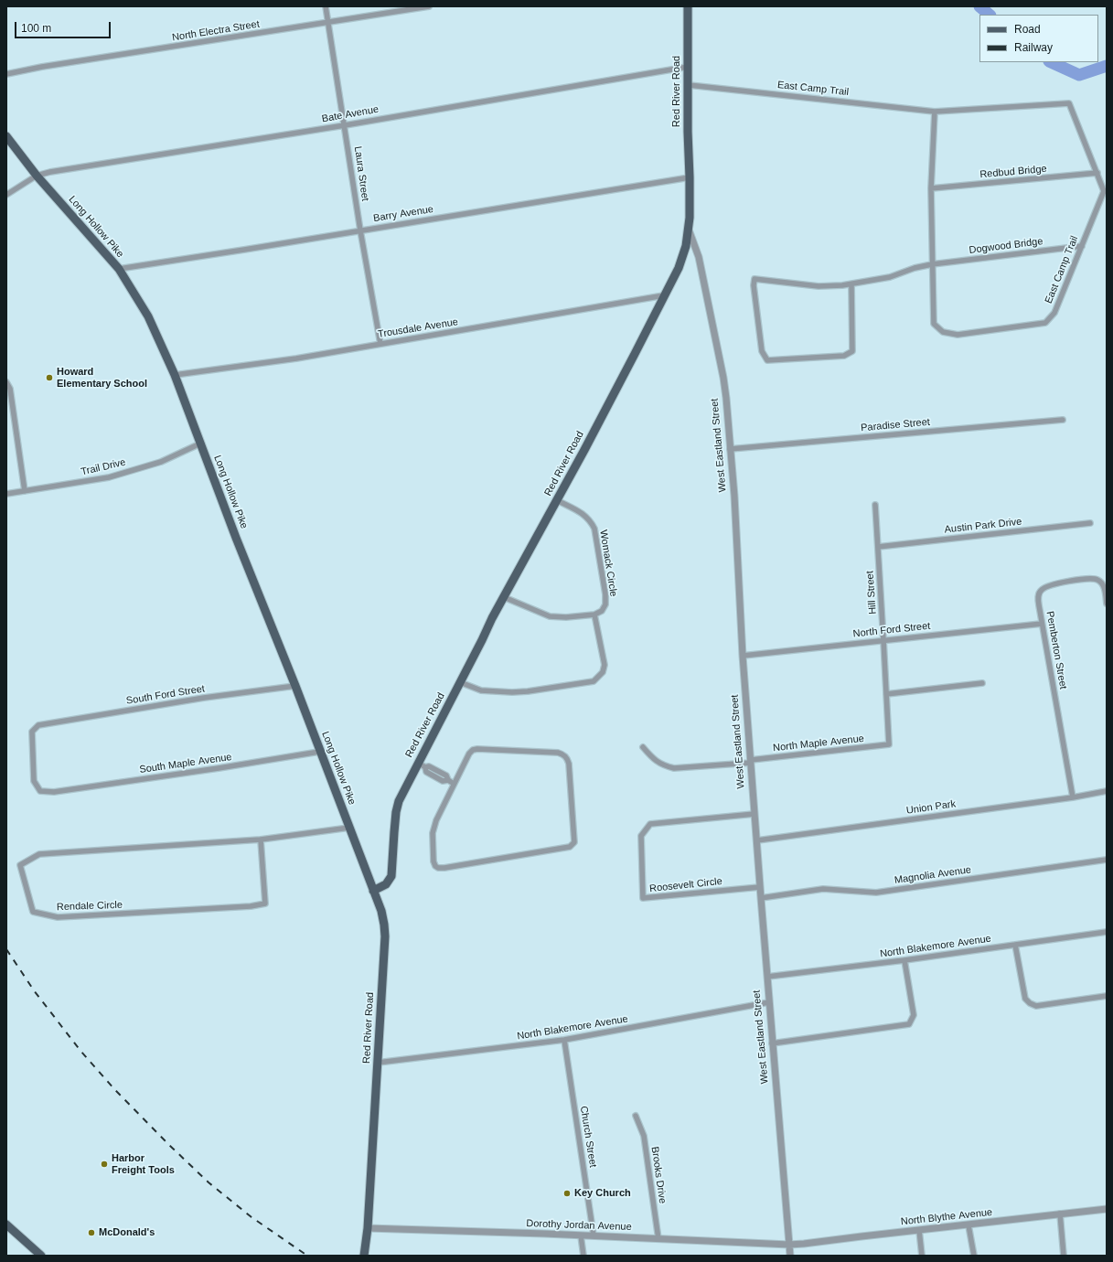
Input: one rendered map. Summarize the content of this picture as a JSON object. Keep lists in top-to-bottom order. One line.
{"streets":{"main road":["Red River Road","Long Hollow Pike","West Eastland Street"],"street":["North Electra Street","East Camp Trail","Bate Avenue","Redbud Bridge","Laura Street","Barry Avenue","Dogwood Bridge","Trousdale Avenue","Paradise Street","Trail Drive","Austin Park Drive","Womack Circle","Hill Street","North Ford Street","Pemberton Street","South Ford Street","North Maple Avenue","South Maple Avenue","Union Park","Magnolia Avenue","Roosevelt Circle","Rendale Circle","North Blakemore Avenue","Church Street","Brooks Drive","North Blythe Avenue","Dorothy Jordan Avenue"]},"crossings":[["North Electra Street","Laura Street"],["East Camp Trail","Red River Road"],["East Camp Trail","Redbud Bridge"],["East Camp Trail","Dogwood Bridge"],["Red River Road","Bate Avenue"],["Red River Road","Barry Avenue"],["Red River Road","Long Hollow Pike"],["Red River Road","Trousdale Avenue"],["Red River Road","West Eastland Street"],["Red River Road","Womack Circle"],["Red River Road","North Blakemore Avenue"],["Red River Road","Dorothy Jordan Avenue"],["Bate Avenue","Laura Street"],["Bate Avenue","Long Hollow Pike"],["Laura Street","Barry Avenue"],["Laura Street","Trousdale Avenue"],["Barry Avenue","Long Hollow Pike"],["Barry Avenue","West Eastland Street"],["Long Hollow Pike","Trousdale Avenue"],["Long Hollow Pike","Trail Drive"],["Long Hollow Pike","South Ford Street"],["Long Hollow Pike","South Maple Avenue"],["Long Hollow Pike","Rendale Circle"],["Paradise Street","West Eastland Street"],["West Eastland Street","North Ford Street"],["West Eastland Street","North Maple Avenue"],["West Eastland Street","Union Park"],["West Eastland Street","Magnolia Avenue"],["West Eastland Street","Roosevelt Circle"],["West Eastland Street","North Blakemore Avenue"],["West Eastland Street","North Blythe Avenue"],["West Eastland Street","Dorothy Jordan Avenue"],["Austin Park Drive","Hill Street"],["Hill Street","North Ford Street"],["Hill Street","North Maple Avenue"],["North Ford Street","Pemberton Street"],["Pemberton Street","Union Park"],["South Ford Street","South Maple Avenue"],["North Blakemore Avenue","Church Street"],["Church Street","Dorothy Jordan Avenue"],["Brooks Drive","Dorothy Jordan Avenue"],["North Blythe Avenue","Dorothy Jordan Avenue"]],"places":["Howard Elementary School","Harbor Freight Tools","Key Church","McDonald's"],"legend":["Road","Railway"],"scale_bar":"100 m"}
